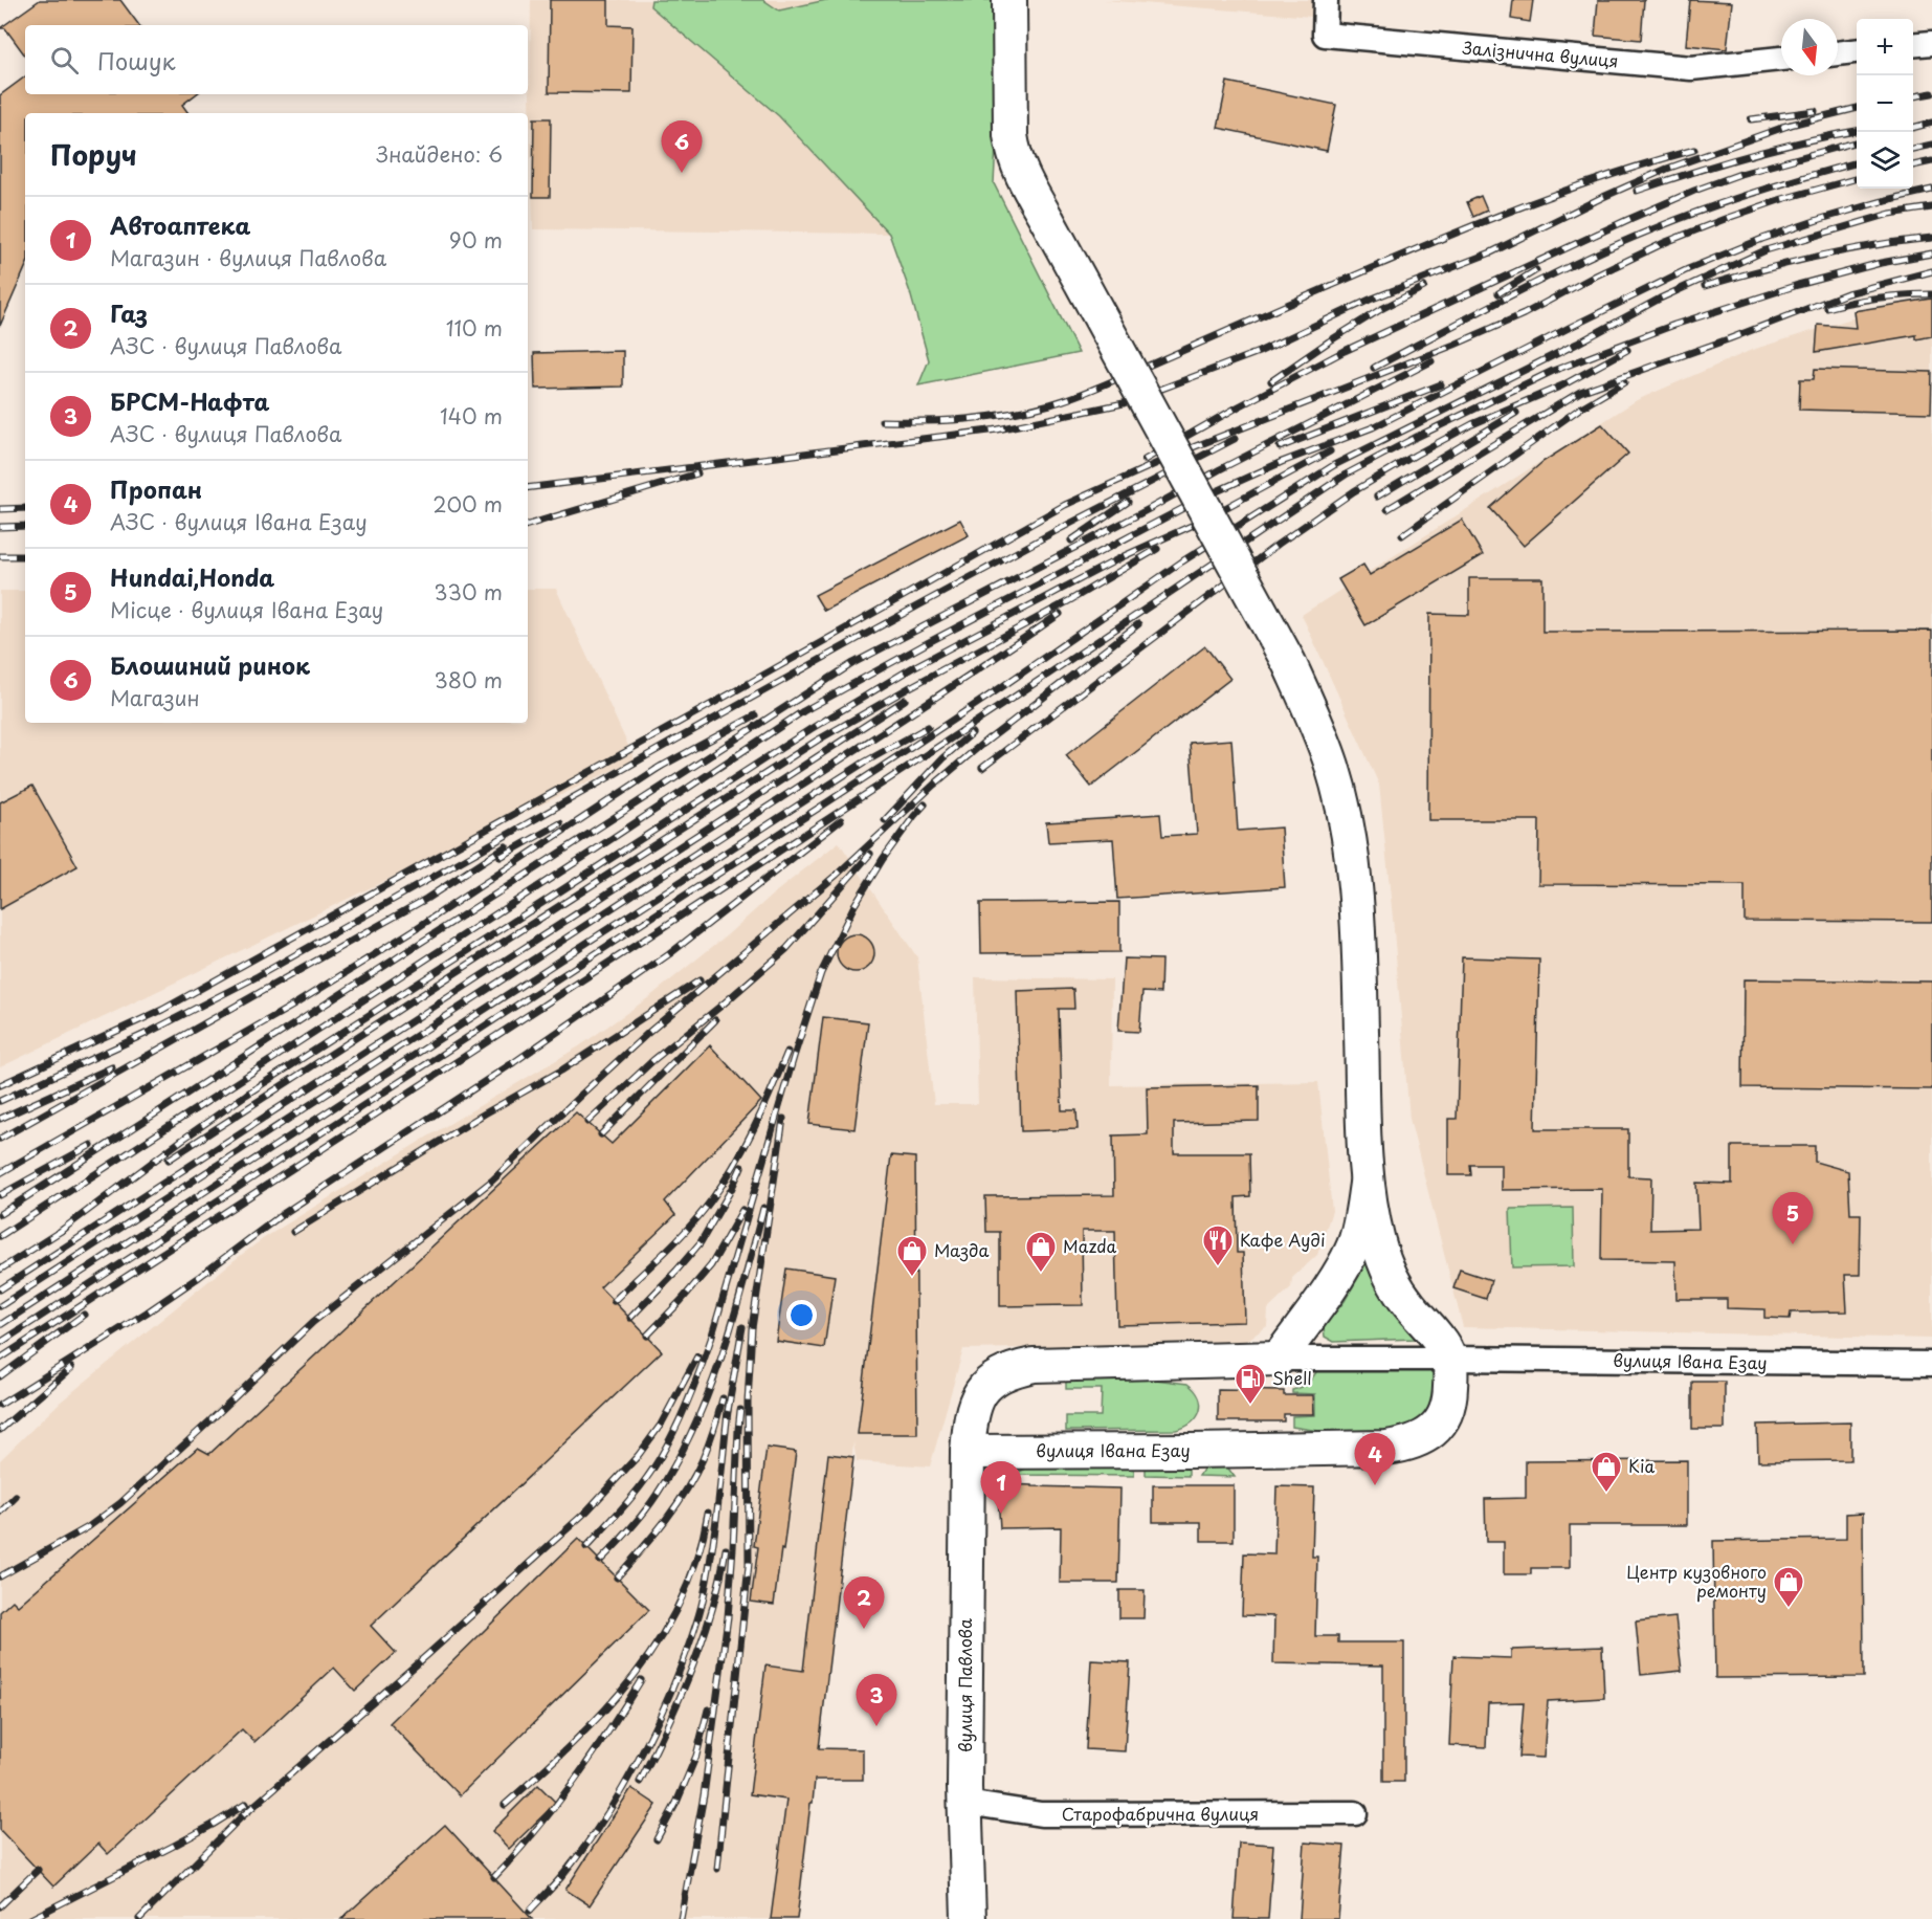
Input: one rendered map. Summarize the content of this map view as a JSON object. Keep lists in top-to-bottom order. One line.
{"streets":{"main road":["вулиця Івана Езау","вулиця Павлова"],"street":["Залізнична вулиця","Старофабрична вулиця"]},"crossings":[["вулиця Івана Езау","вулиця Павлова"],["вулиця Павлова","Старофабрична вулиця"]],"places":{"restaurant":["Кафе Ауді"],"shop":["Mazda","Мазда","Kia","Центр кузовного ремонту"],"fuel station":["Shell"]},"north":"bottom","page":{"map_buttons":["+","−"],"search":"Пошук","heading":["Поруч","Знайдено: 6"],"pins":["6","5","4","1","2","3"],"list":[{"mark":"1","name":"Автоаптека","note":"Магазин · вулиця Павлова","value":"90 m"},{"mark":"2","name":"Газ","note":"АЗС · вулиця Павлова","value":"110 m"},{"mark":"3","name":"БРСМ-Нафта","note":"АЗС · вулиця Павлова","value":"140 m"},{"mark":"4","name":"Пропан","note":"АЗС · вулиця Івана Езау","value":"200 m"},{"mark":"5","name":"Hundai,Honda","note":"Місце · вулиця Івана Езау","value":"330 m"},{"mark":"6","name":"Блошиний ринок","note":"Магазин","value":"380 m"}]}}
